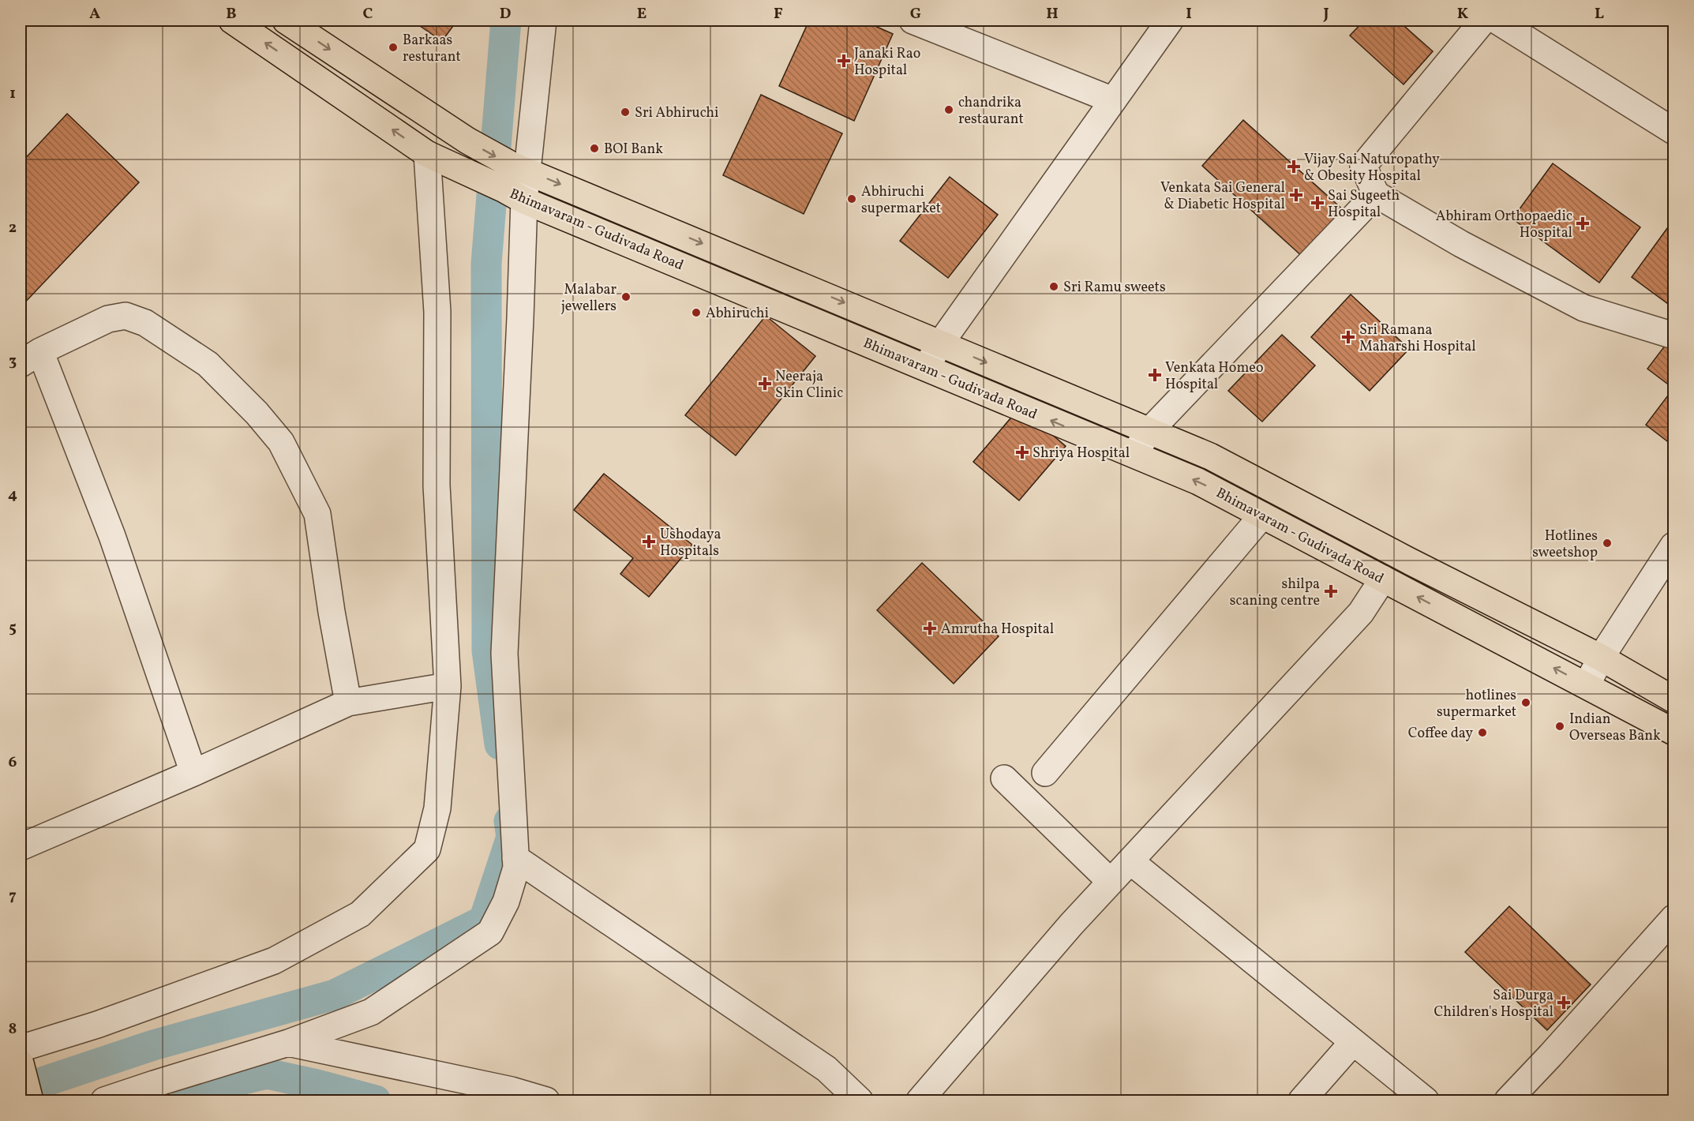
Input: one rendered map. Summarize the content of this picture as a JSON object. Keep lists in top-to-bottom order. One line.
{"streets":{"main road":["Bhimavaram - Gudivada Road"]},"places":{"other":["Barkaas resturant","chandrika restaurant","Sri Abhiruchi","BOI Bank","Abhiruchi supermarket","Sri Ramu sweets","Malabar jewellers","Abhiruchi","Hotlines sweetshop","hotlines supermarket","Indian Overseas Bank","Coffee day"],"health":["Janaki Rao Hospital","Vijay Sai Naturopathy & Obesity Hospital","Venkata Sai General & Diabetic Hospital","Sai Sugeeth Hospital","Abhiram Orthopaedic Hospital","Sri Ramana Maharshi Hospital","Venkata Homeo Hospital","Neeraja Skin Clinic","Shriya Hospital","Ushodaya Hospitals","shilpa scaning centre","Amrutha Hospital","Sai Durga Children's Hospital"]},"grid":{"columns":["A","B","C","D","E","F","G","H","I","J","K","L"],"rows":["1","2","3","4","5","6","7","8"]}}
